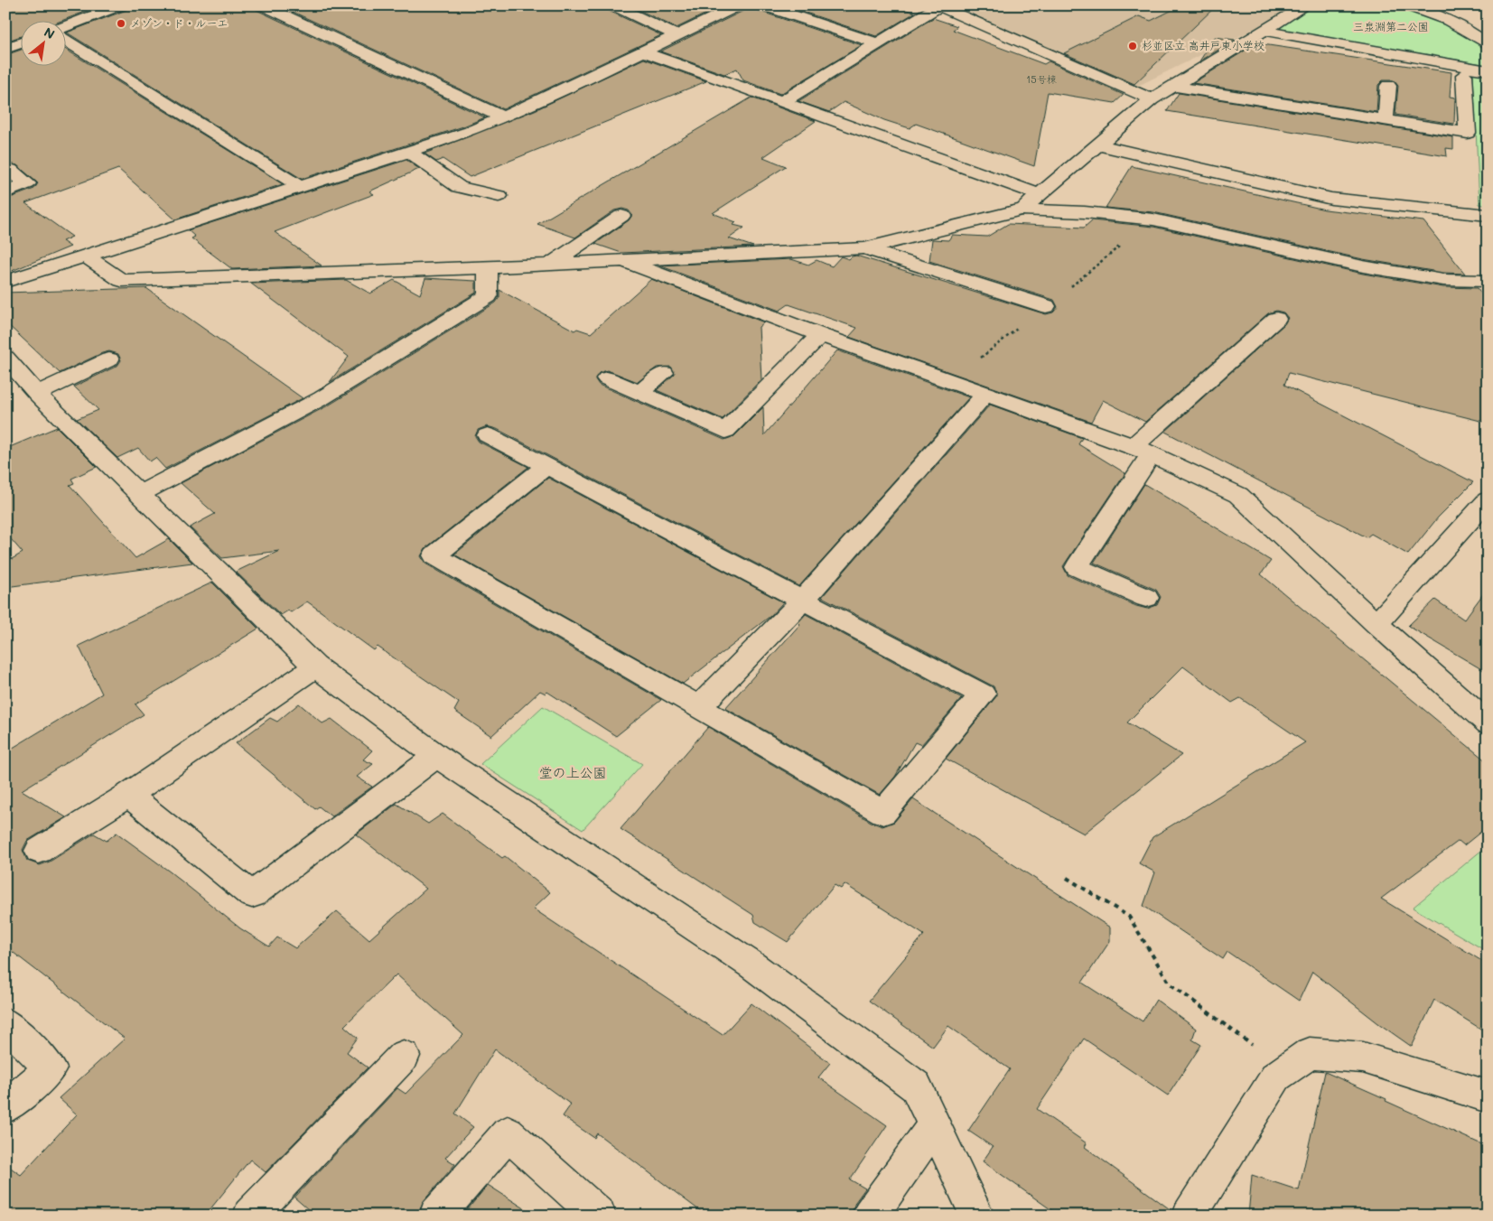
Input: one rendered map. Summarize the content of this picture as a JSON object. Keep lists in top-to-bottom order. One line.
{"parks":["三泉淵第二公園","堂の上公園"],"places":["メゾン・ド・ルーエ","杉並区立 高井戸東小学校"],"house_numbers":["15号棟"],"north":"top right"}
